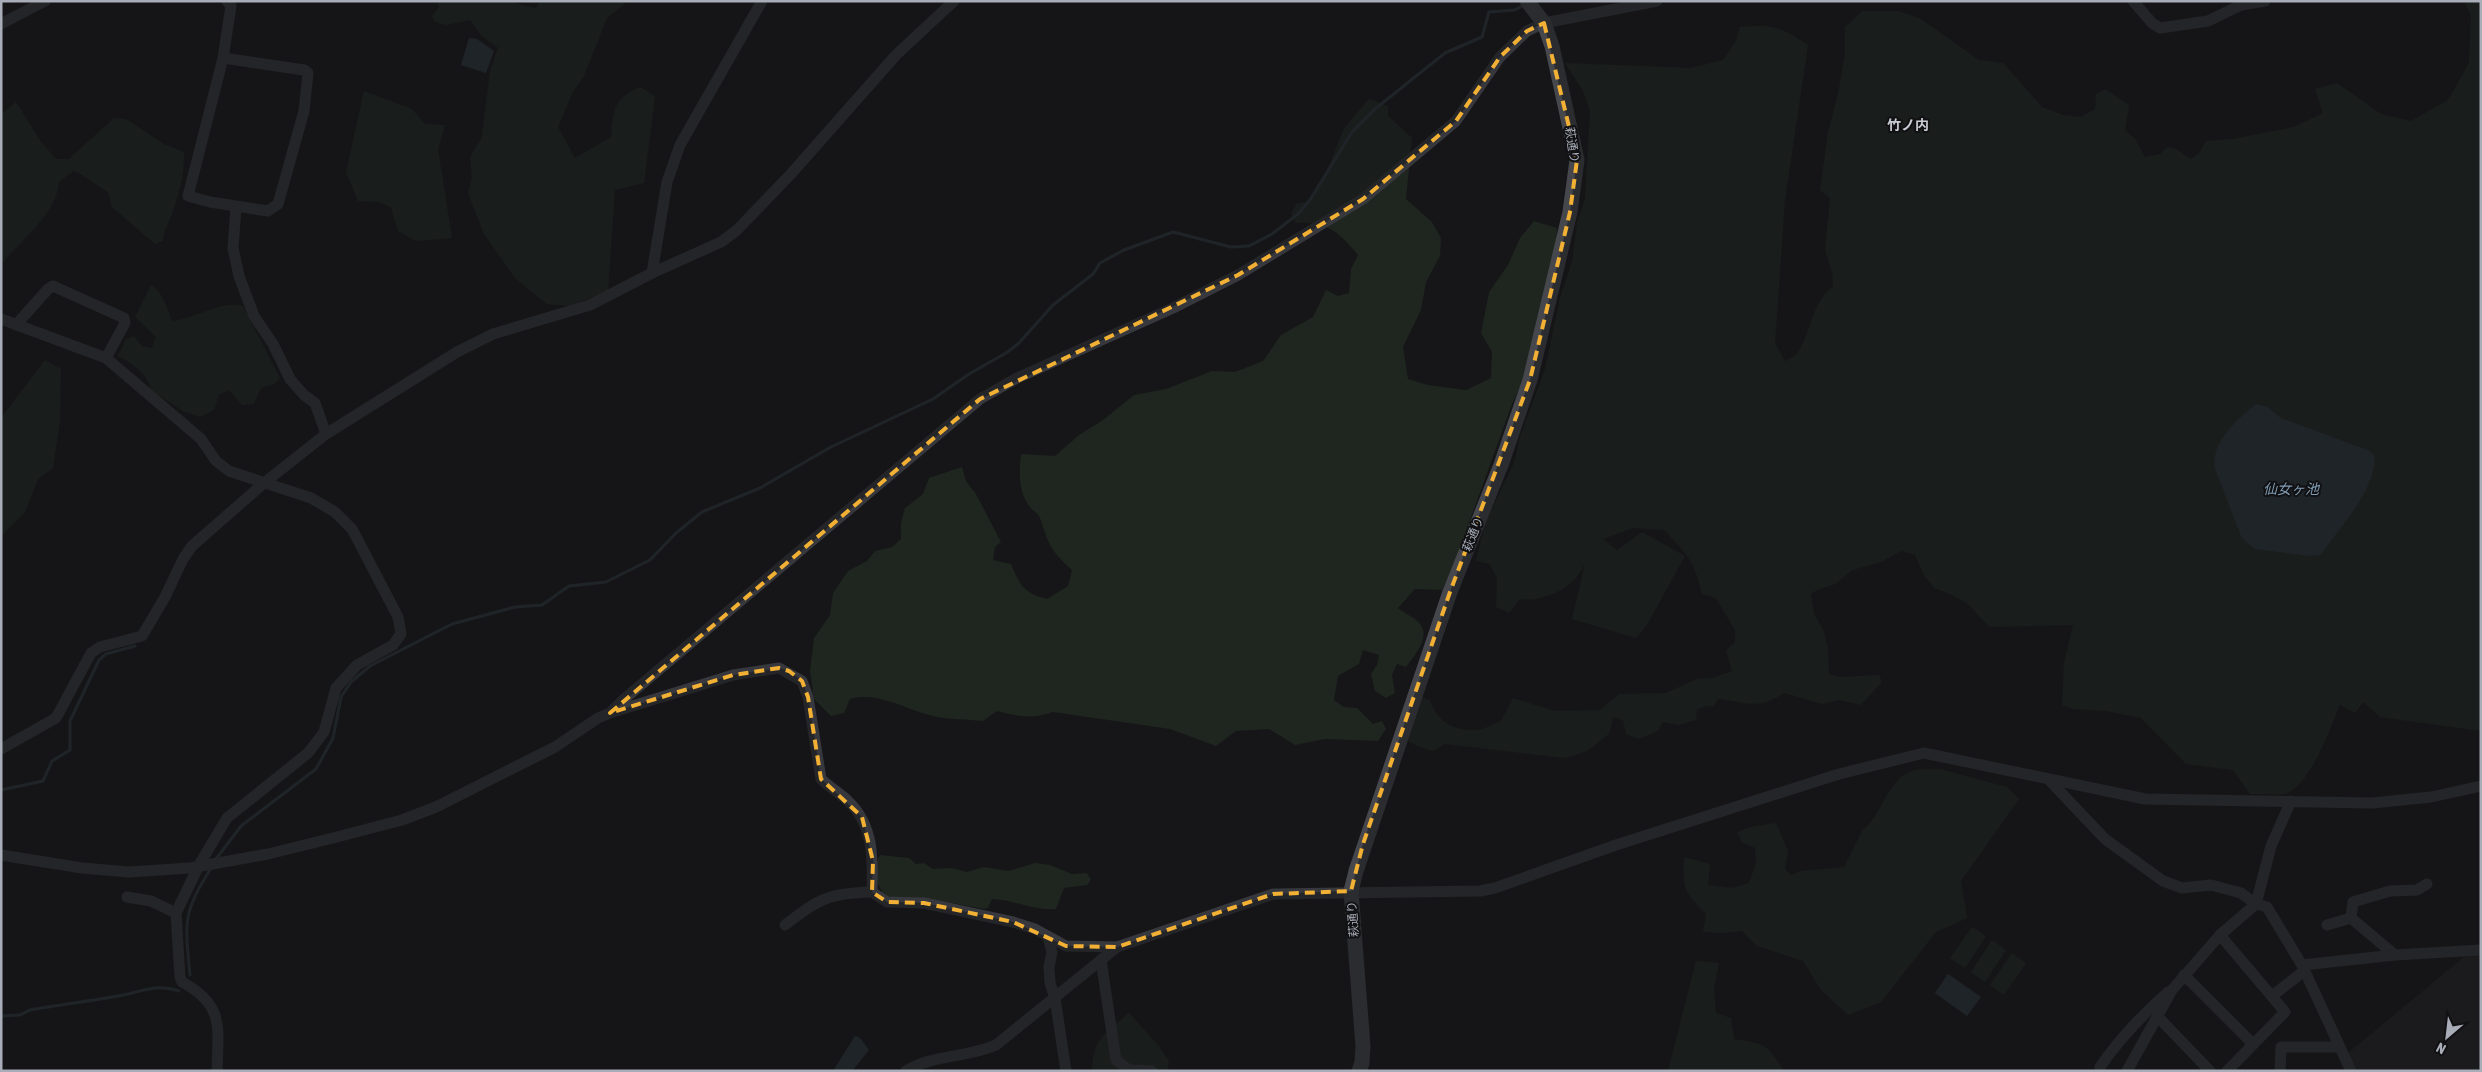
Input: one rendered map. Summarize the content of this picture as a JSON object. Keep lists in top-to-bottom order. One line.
{"streets":{"street":["萩通り"]},"districts":["竹ノ内"],"water":["仙女ヶ池"],"north":"bottom left"}
